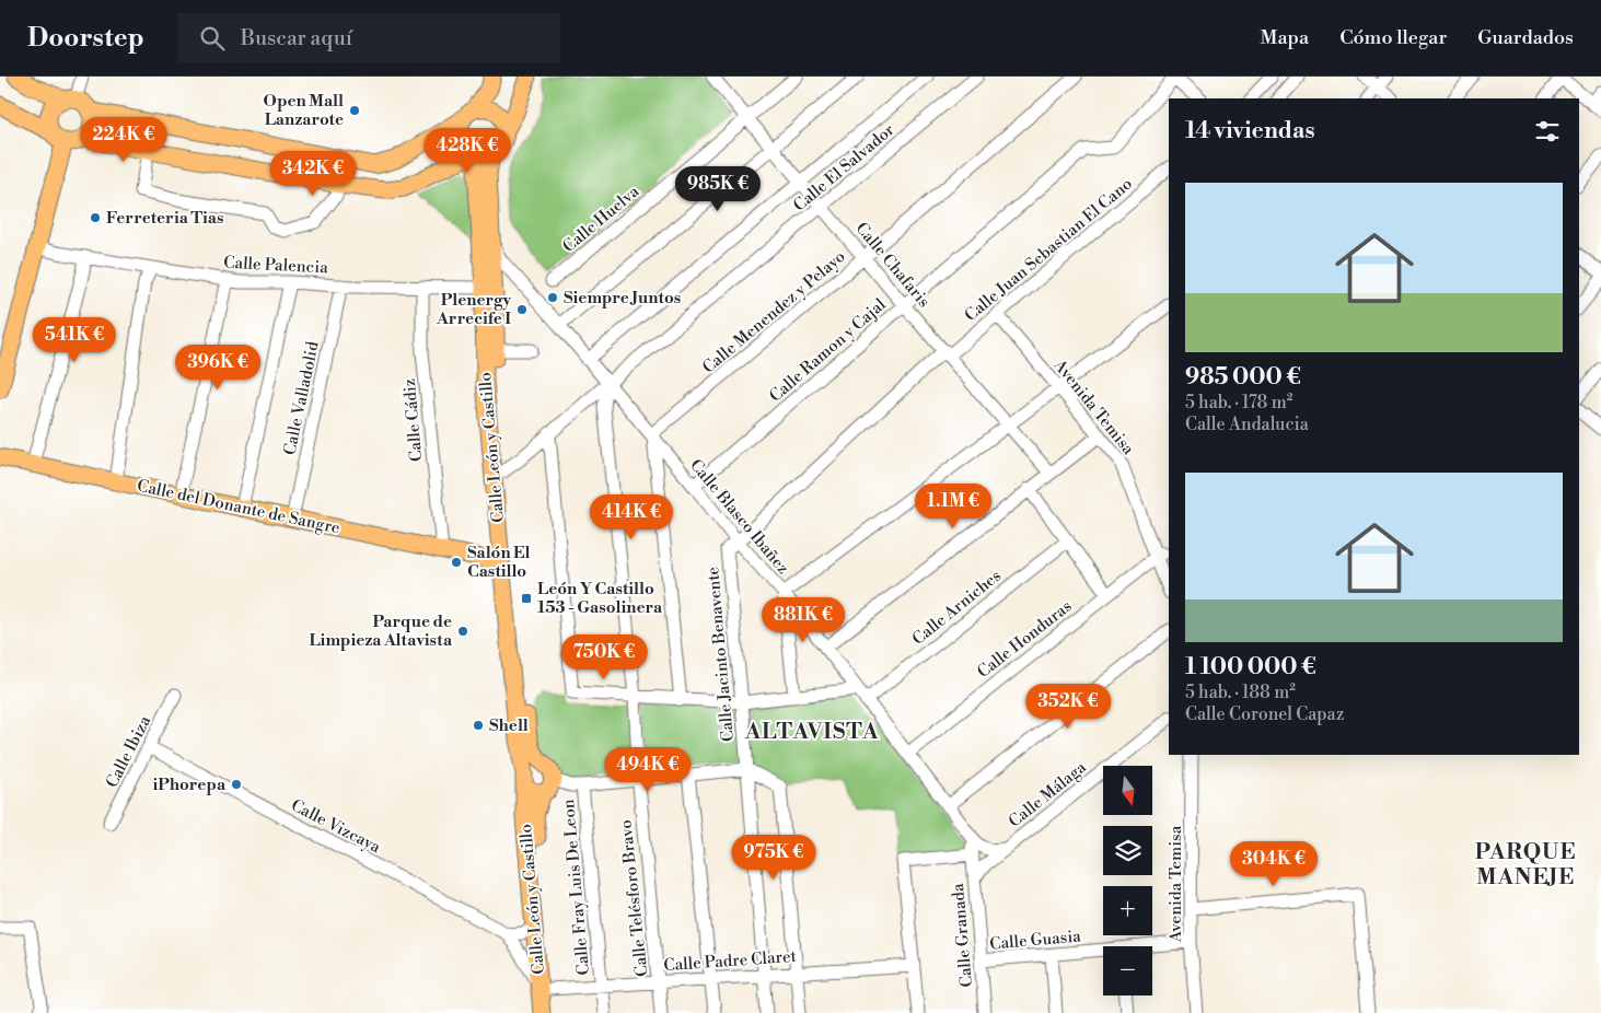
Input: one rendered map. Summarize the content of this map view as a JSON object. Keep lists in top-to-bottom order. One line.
{"streets":{"main road":["Calle León y Castillo","Calle del Donante de Sangre"],"street":["Calle El Salvador","Calle Huelva","Calle Juan Sebastian El Cano","Calle Palencia","Calle Chafaris","Calle Menendez y Pelayo","Calle Ramon y Cajal","Calle Valladolid","Avenida Temisa","Calle Cádiz","Calle Blasco Ibañez","Calle Arniches","Calle Honduras","Calle Jacinto Benavente","Calle Ibiza","Calle Málaga","Calle Vizcaya","Calle Fray Luis De Leon","Calle Telésforo Bravo","Calle Granada","Calle Guasia","Calle Padre Claret"]},"crossings":[["Calle El Salvador","Calle Chafaris"],["Calle El Salvador","Calle León y Castillo"],["Calle El Salvador","Calle Blasco Ibañez"],["Calle El Salvador","Calle Telésforo Bravo"],["Calle Huelva","Calle Chafaris"],["Calle Juan Sebastian El Cano","Calle Chafaris"],["Calle Juan Sebastian El Cano","Avenida Temisa"],["Calle Juan Sebastian El Cano","Calle Blasco Ibañez"],["Calle Juan Sebastian El Cano","Calle Jacinto Benavente"],["Calle Palencia","Calle Valladolid"],["Calle Palencia","Calle Cádiz"],["Calle Palencia","Calle León y Castillo"],["Calle Chafaris","Calle Menendez y Pelayo"],["Calle Chafaris","Calle Ramon y Cajal"],["Calle Menendez y Pelayo","Calle Blasco Ibañez"],["Calle Ramon y Cajal","Calle Blasco Ibañez"],["Calle Valladolid","Calle del Donante de Sangre"],["Avenida Temisa","Calle Honduras"],["Avenida Temisa","Calle Guasia"],["Calle Cádiz","Calle del Donante de Sangre"],["Calle León y Castillo","Calle del Donante de Sangre"],["Calle León y Castillo","Calle Blasco Ibañez"],["Calle León y Castillo","Calle Padre Claret"],["Calle Blasco Ibañez","Calle Arniches"],["Calle Blasco Ibañez","Calle Honduras"],["Calle Blasco Ibañez","Calle Jacinto Benavente"],["Calle Blasco Ibañez","Calle Málaga"],["Calle Blasco Ibañez","Calle Telésforo Bravo"],["Calle Blasco Ibañez","Calle Granada"],["Calle Jacinto Benavente","Calle Padre Claret"],["Calle Ibiza","Calle Vizcaya"],["Calle Málaga","Calle Granada"],["Calle Fray Luis De Leon","Calle Padre Claret"],["Calle Telésforo Bravo","Calle Padre Claret"],["Calle Granada","Calle Guasia"]],"districts":["ALTAVISTA","PARQUE MANEJE"],"places":{"other":["Open Mall Lanzarote","Ferreteria Tias","Siempre Juntos","Plenergy Arrecife I","Salón El Castillo","Parque de Limpieza Altavista","Shell","iPhorepa"],"transit":["León Y Castillo 153 - Gasolinera"]},"north":"bottom","page":{"header":"Doorstep","search":"Buscar aquí","nav":["Mapa","Cómo llegar","Guardados"],"heading":"14 viviendas","price":["224K €","428K €","342K €","985K €","541K €","396K €","1.1M €","414K €","881K €","750K €","352K €","494K €","975K €","304K €"],"list":[{"name":"985 000 €","note":"5 hab. · 178 m² · Calle Andalucia"},{"name":"1 100 000 €","note":"5 hab. · 188 m² · Calle Coronel Capaz"}],"map_buttons":["+","−"]}}
